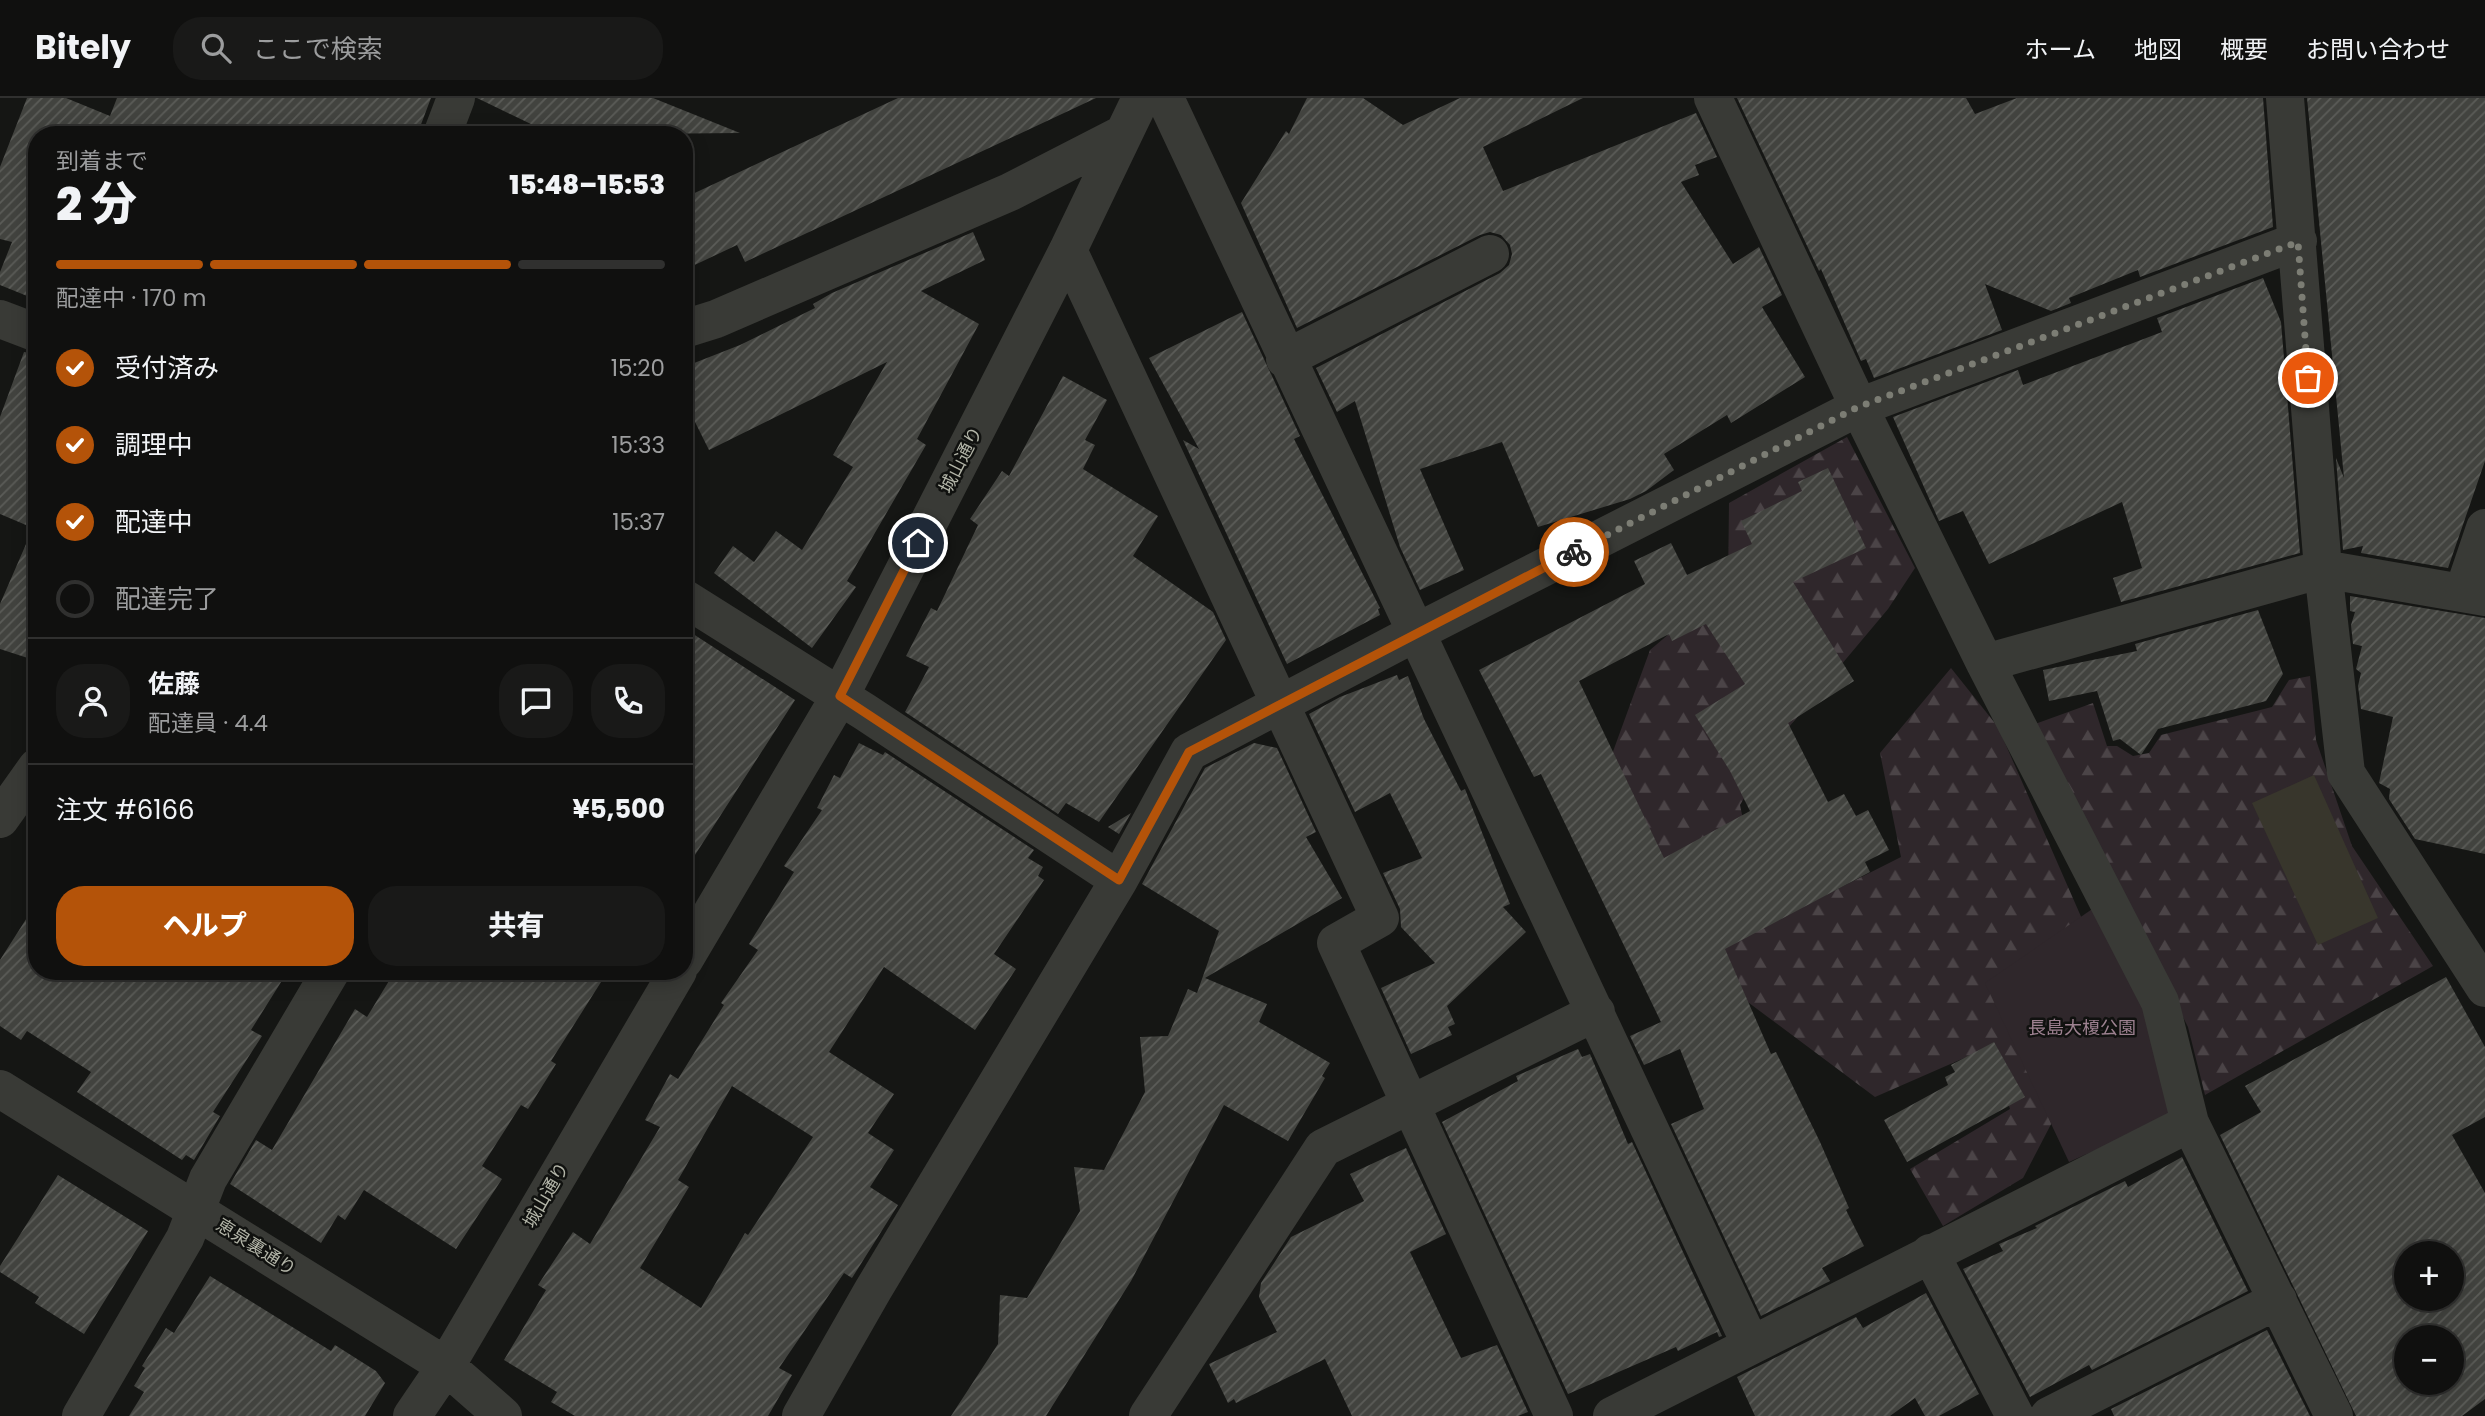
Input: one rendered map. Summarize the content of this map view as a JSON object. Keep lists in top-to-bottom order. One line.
{"streets":{"street":["城山通り","恵泉裏通り"]},"crossings":[["城山通り","恵泉裏通り"]],"parks":["長島大榎公園"],"page":{"header":"Bitely","search":"ここで検索","nav":["ホーム","地図","概要","お問い合わせ"],"heading":["2 分","到着まで","15:48–15:53"],"panel":["佐藤","配達員 · 4.4","注文 #6166","¥5,500"],"bar":"配達中 · 170 m","list":[["受付済み","15:20"],["調理中","15:33"],["配達中","15:37"],"配達完了"],"buttons":["ヘルプ","共有"],"map_buttons":["+","−"]}}
